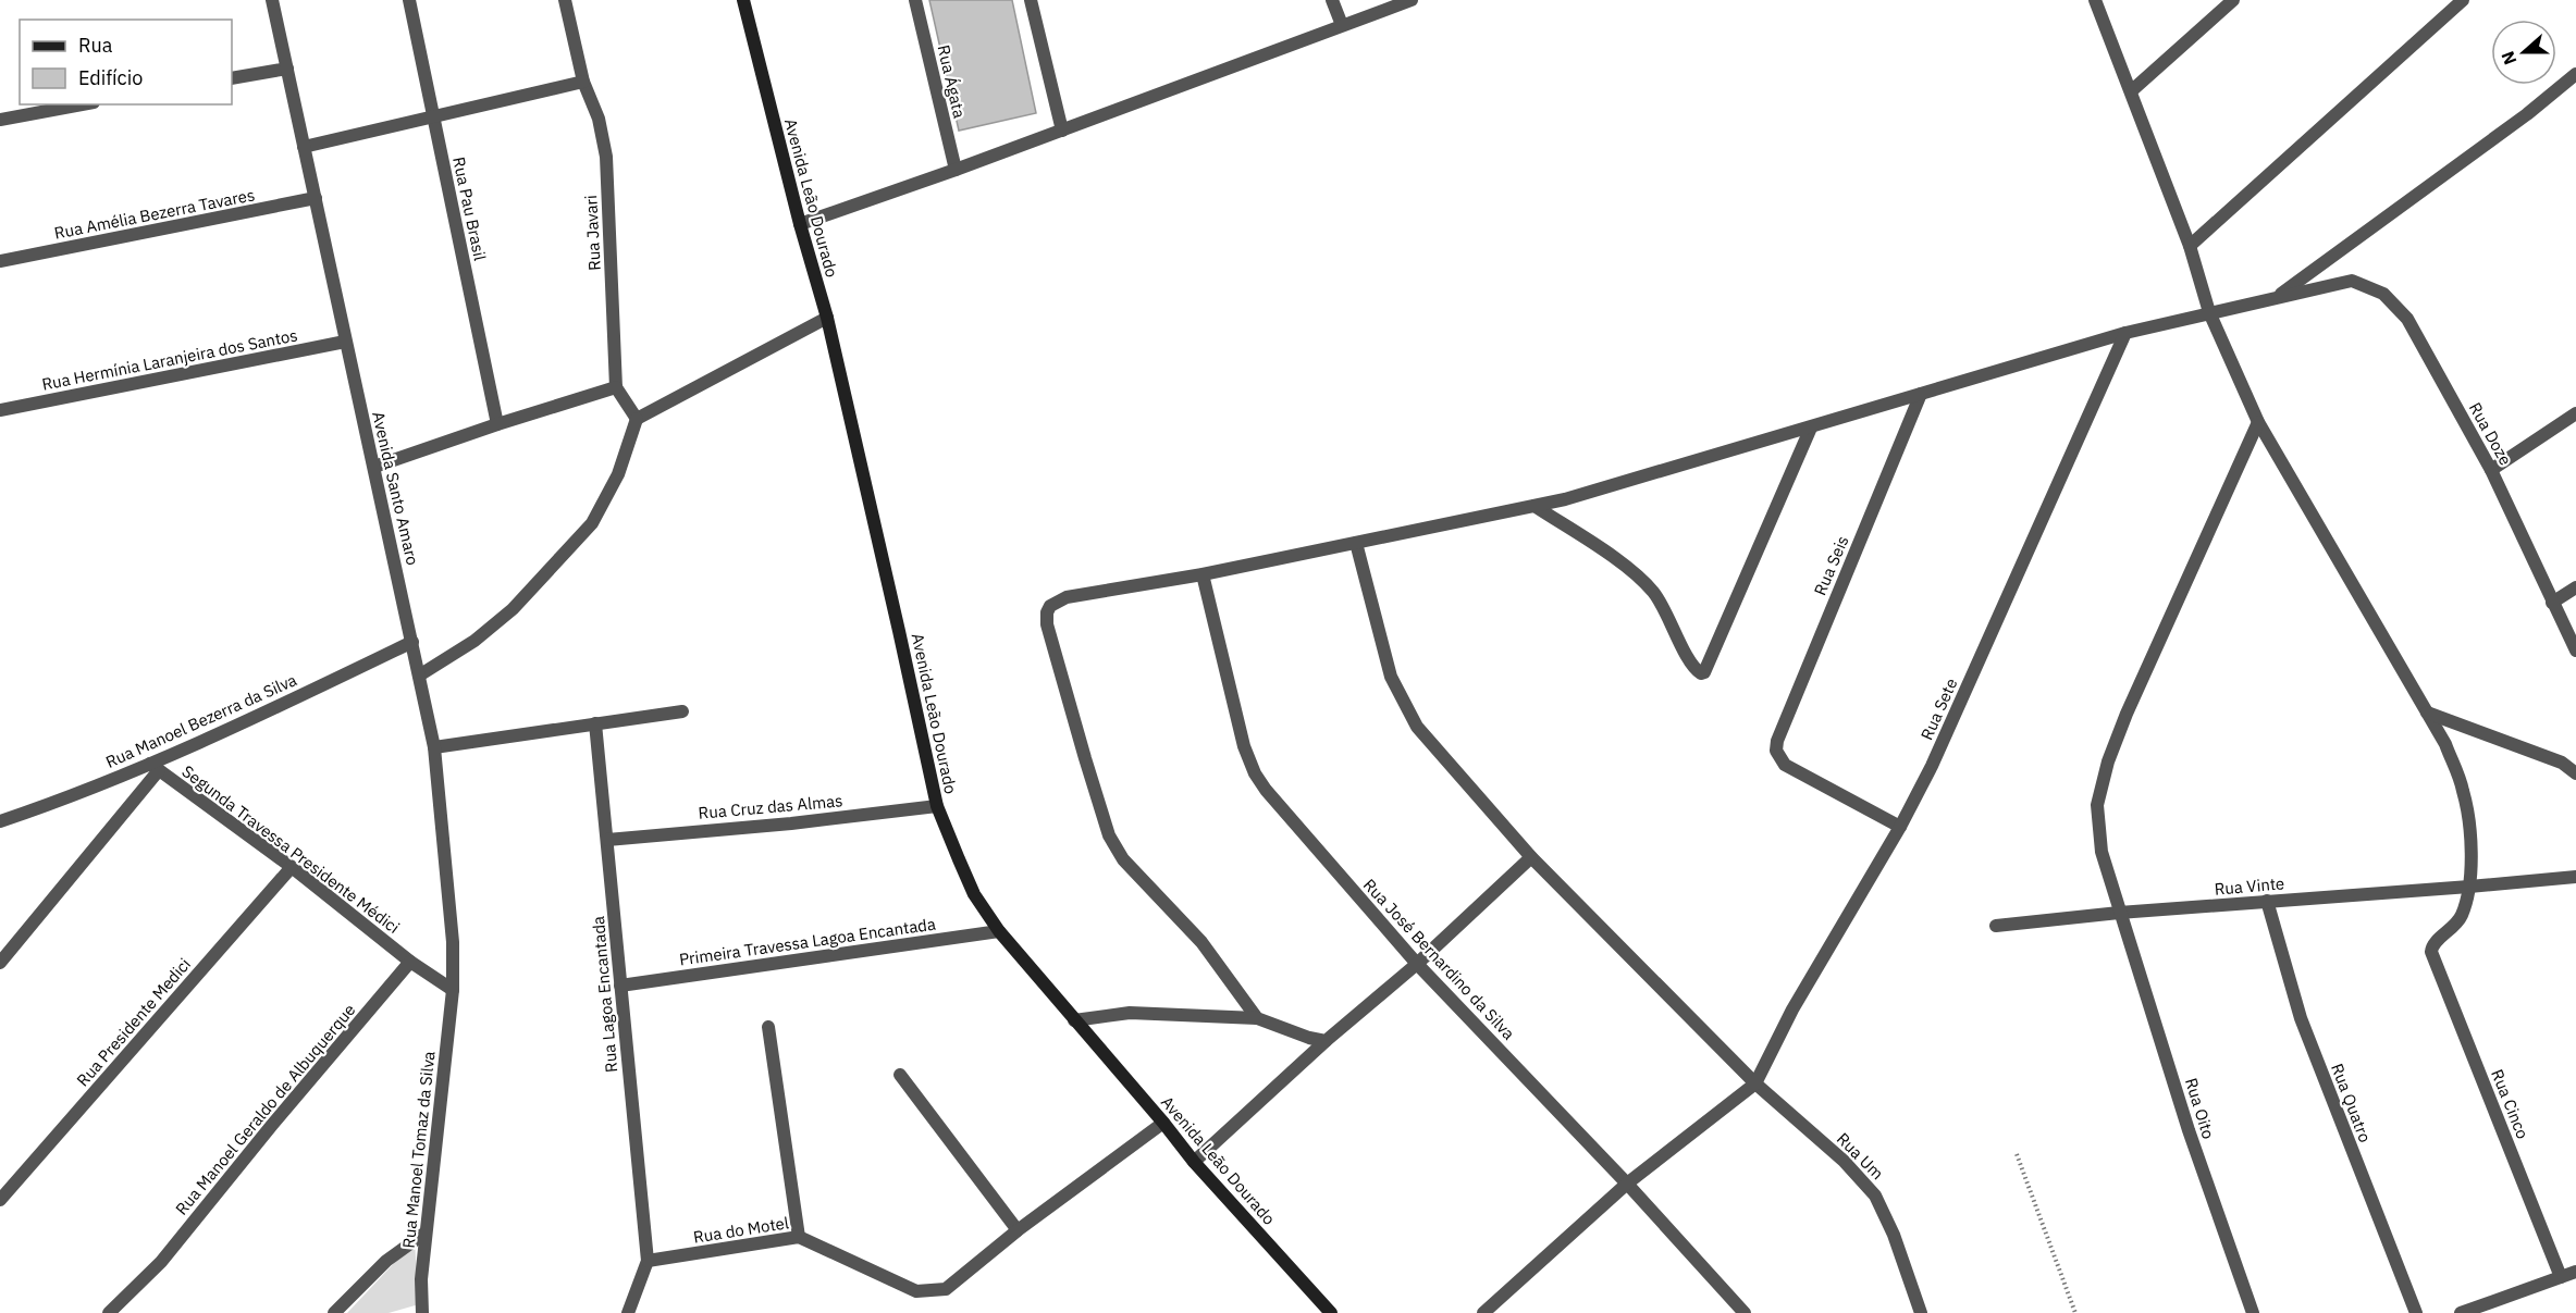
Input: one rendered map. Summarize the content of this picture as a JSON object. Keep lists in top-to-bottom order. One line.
{"streets":{"main road":["Avenida Leão Dourado"],"street":["Rua Ágata","Rua Pau Brasil","Rua Amélia Bezerra Tavares","Rua Javari","Rua Hermínia Laranjeira dos Santos","Rua Doze","Avenida Santo Amaro","Rua Seis","Rua Sete","Rua Manoel Bezerra da Silva","Rua Cruz das Almas","Segunda Travessa Presidente Médici","Rua Vinte","Primeira Travessa Lagoa Encantada","Rua José Bernardino da Silva","Rua Lagoa Encantada","Rua Presidente Medici","Rua Quatro","Rua Cinco","Rua Oito","Rua Manoel Geraldo de Albuquerque","Rua Manoel Tomaz da Silva","Rua Um","Rua do Motel"]},"crossings":[["Avenida Leão Dourado","Rua Cruz das Almas"],["Avenida Leão Dourado","Primeira Travessa Lagoa Encantada"],["Rua Amélia Bezerra Tavares","Avenida Santo Amaro"],["Rua Hermínia Laranjeira dos Santos","Avenida Santo Amaro"],["Rua Doze","Rua Seis"],["Rua Doze","Rua Sete"],["Rua Doze","Rua José Bernardino da Silva"],["Rua Doze","Rua Um"],["Avenida Santo Amaro","Rua Manoel Bezerra da Silva"],["Avenida Santo Amaro","Rua Manoel Tomaz da Silva"],["Rua Seis","Rua Sete"],["Rua Sete","Rua Um"],["Rua Manoel Bezerra da Silva","Segunda Travessa Presidente Médici"],["Rua Cruz das Almas","Rua Lagoa Encantada"],["Segunda Travessa Presidente Médici","Rua Presidente Medici"],["Segunda Travessa Presidente Médici","Rua Manoel Geraldo de Albuquerque"],["Rua Vinte","Rua Quatro"],["Rua Vinte","Rua Cinco"],["Rua Vinte","Rua Oito"],["Primeira Travessa Lagoa Encantada","Rua Lagoa Encantada"],["Rua Lagoa Encantada","Rua do Motel"]],"legend":["Rua","Edifício"],"north":"left"}
